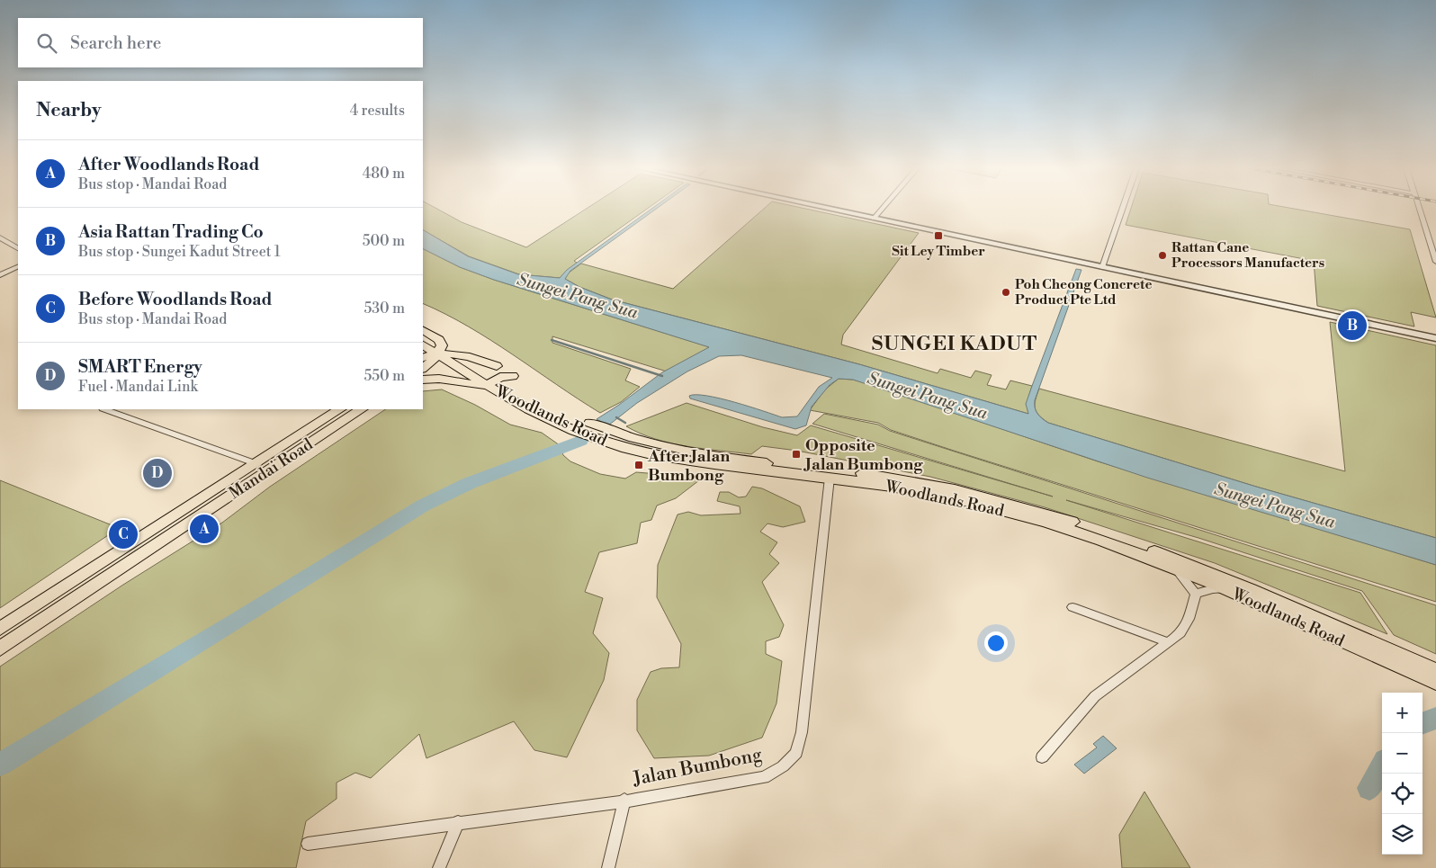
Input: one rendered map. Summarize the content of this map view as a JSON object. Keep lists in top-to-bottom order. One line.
{"streets":{"main road":["Woodlands Road","Mandai Road"],"street":["Jalan Bumbong"]},"crossings":[["Woodlands Road","Jalan Bumbong"]],"districts":["SUNGEI KADUT"],"water":["Sungei Pang Sua"],"places":{"transit":["Sit Ley Timber","Opposite Jalan Bumbong","After Jalan Bumbong"],"other":["Rattan Cane Processors Manufacters","Poh Cheong Concrete Product Pte Ltd"]},"page":{"search":"Search here","heading":["Nearby","4 results"],"list":[{"mark":"A","name":"After Woodlands Road","note":"Bus stop · Mandai Road","value":"480 m"},{"mark":"B","name":"Asia Rattan Trading Co","note":"Bus stop · Sungei Kadut Street 1","value":"500 m"},{"mark":"C","name":"Before Woodlands Road","note":"Bus stop · Mandai Road","value":"530 m"},{"mark":"D","name":"SMART Energy","note":"Fuel · Mandai Link","value":"550 m"}],"pins":["B","D","A","C"],"map_buttons":["+","−"]}}
